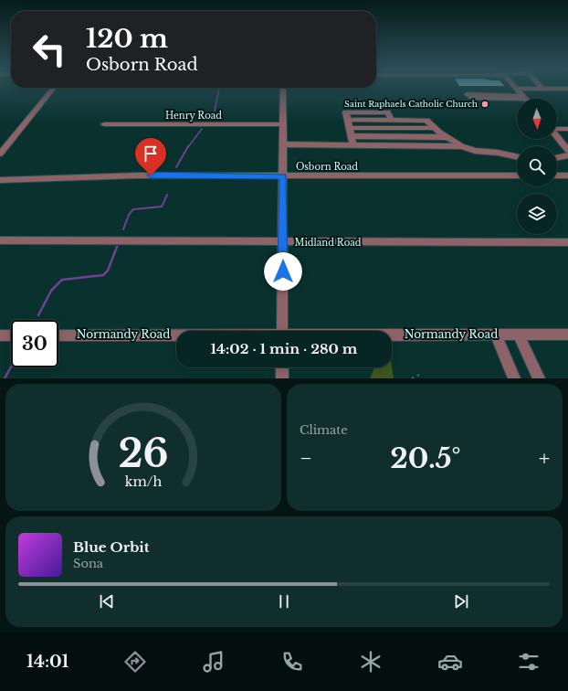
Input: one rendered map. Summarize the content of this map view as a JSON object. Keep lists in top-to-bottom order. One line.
{"streets":{"street":["Henry Road","Osborn Road","Midland Road","Normandy Road"]},"places":["Saint Raphaels Catholic Church"],"north":"bottom","page":{"turn":["120 m","Osborn Road"],"limit":"30","trip":"14:02 · 1 min · 280 m","tile":"Climate","heat":["−","20.5°","+"],"song":["Blue Orbit","Sona"],"tabs":"14:01","gauge":["26","km/h"]}}
